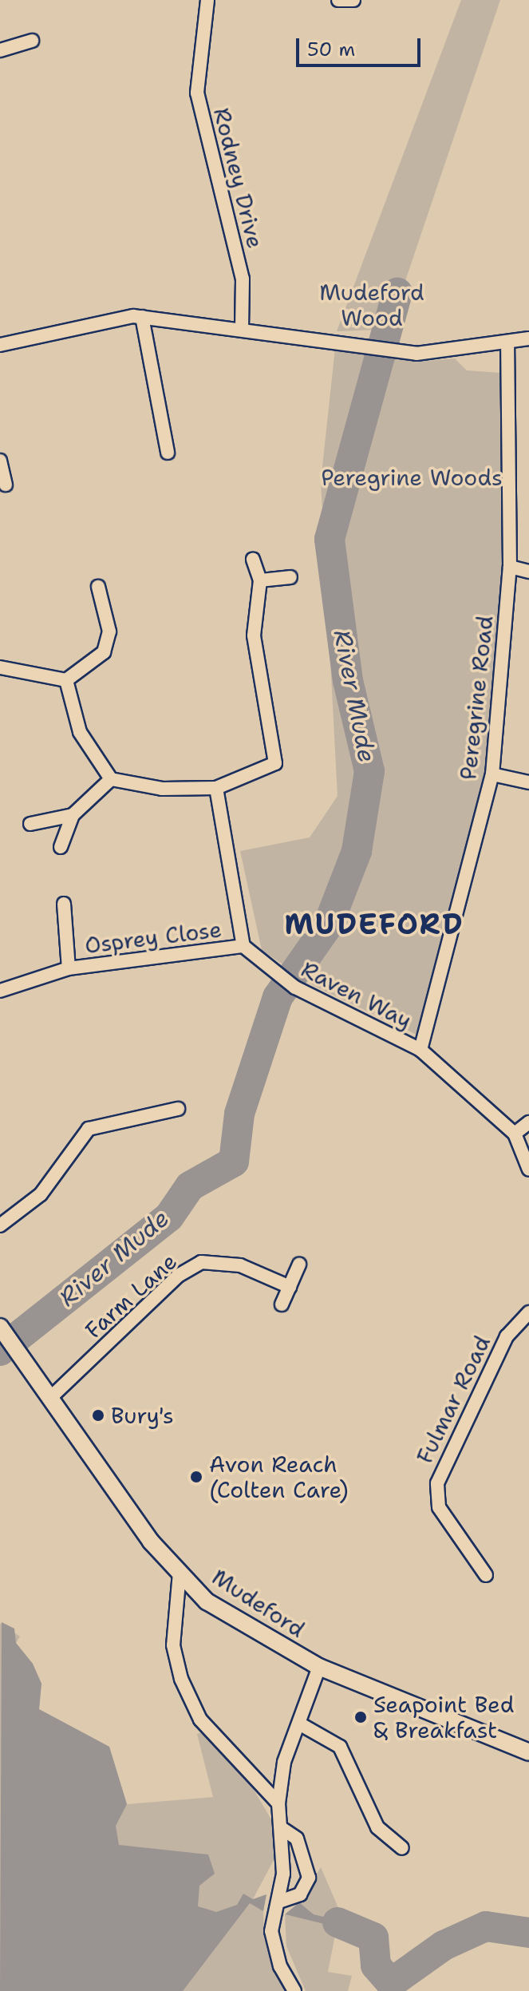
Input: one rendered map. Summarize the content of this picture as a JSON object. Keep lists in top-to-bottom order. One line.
{"streets":{"street":["Rodney Drive","Peregrine Road","Osprey Close","Raven Way","Farm Lane","Fulmar Road","Mudeford"]},"crossings":[["Peregrine Road","Raven Way"],["Osprey Close","Raven Way"],["Farm Lane","Mudeford"]],"districts":["MUDEFORD"],"water":["River Mude"],"parks":["Mudeford Wood","Peregrine Woods"],"places":["Bury's","Avon Reach (Colten Care)","Seapoint Bed & Breakfast"],"scale_bar":"50 m"}
